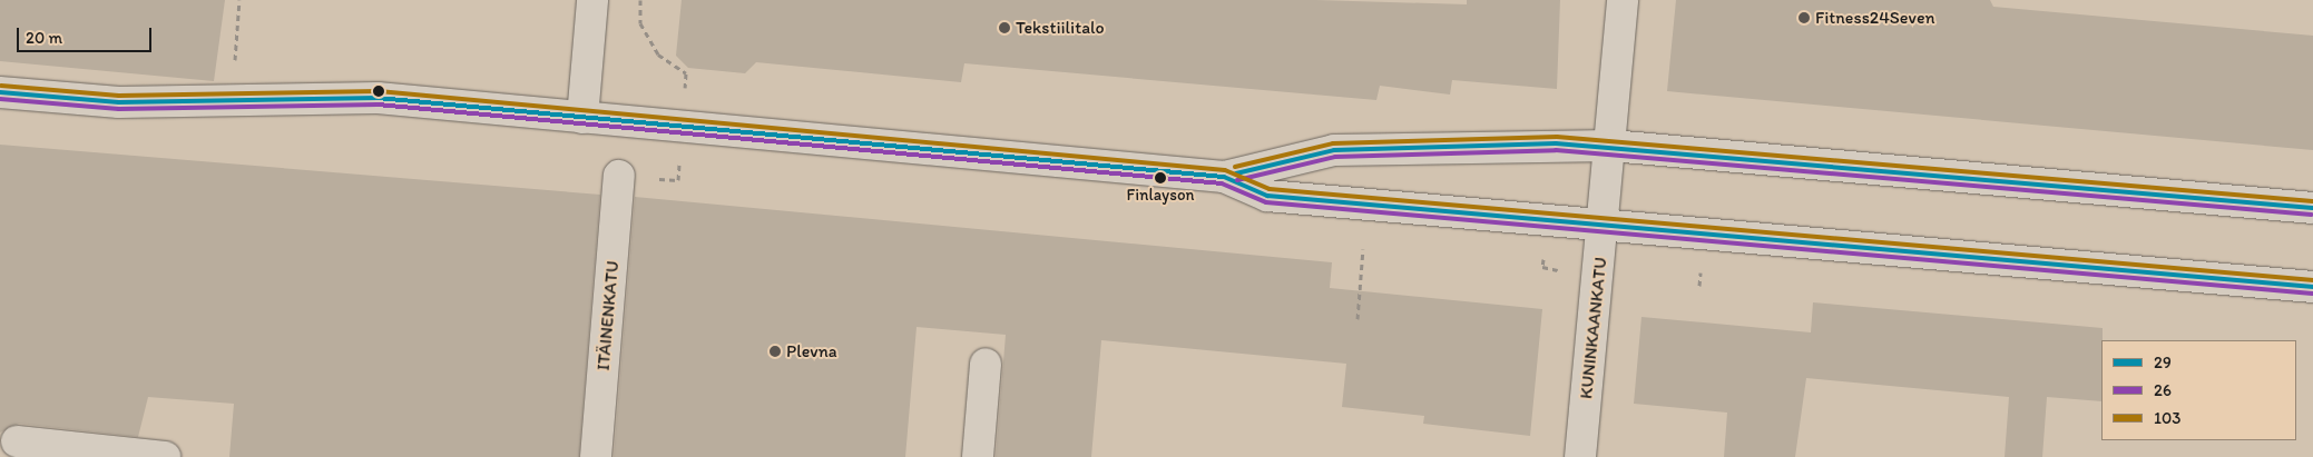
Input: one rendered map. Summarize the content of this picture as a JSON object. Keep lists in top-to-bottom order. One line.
{"streets":{"main road":["ITÄINENKATU","KUNINKAANKATU"]},"places":["Fitness24Seven","Tekstiilitalo","Finlayson","Plevna"],"lines":["transit line 103","transit line 29","transit line 26"],"legend":["29","26","103"],"scale_bar":"20 m"}
